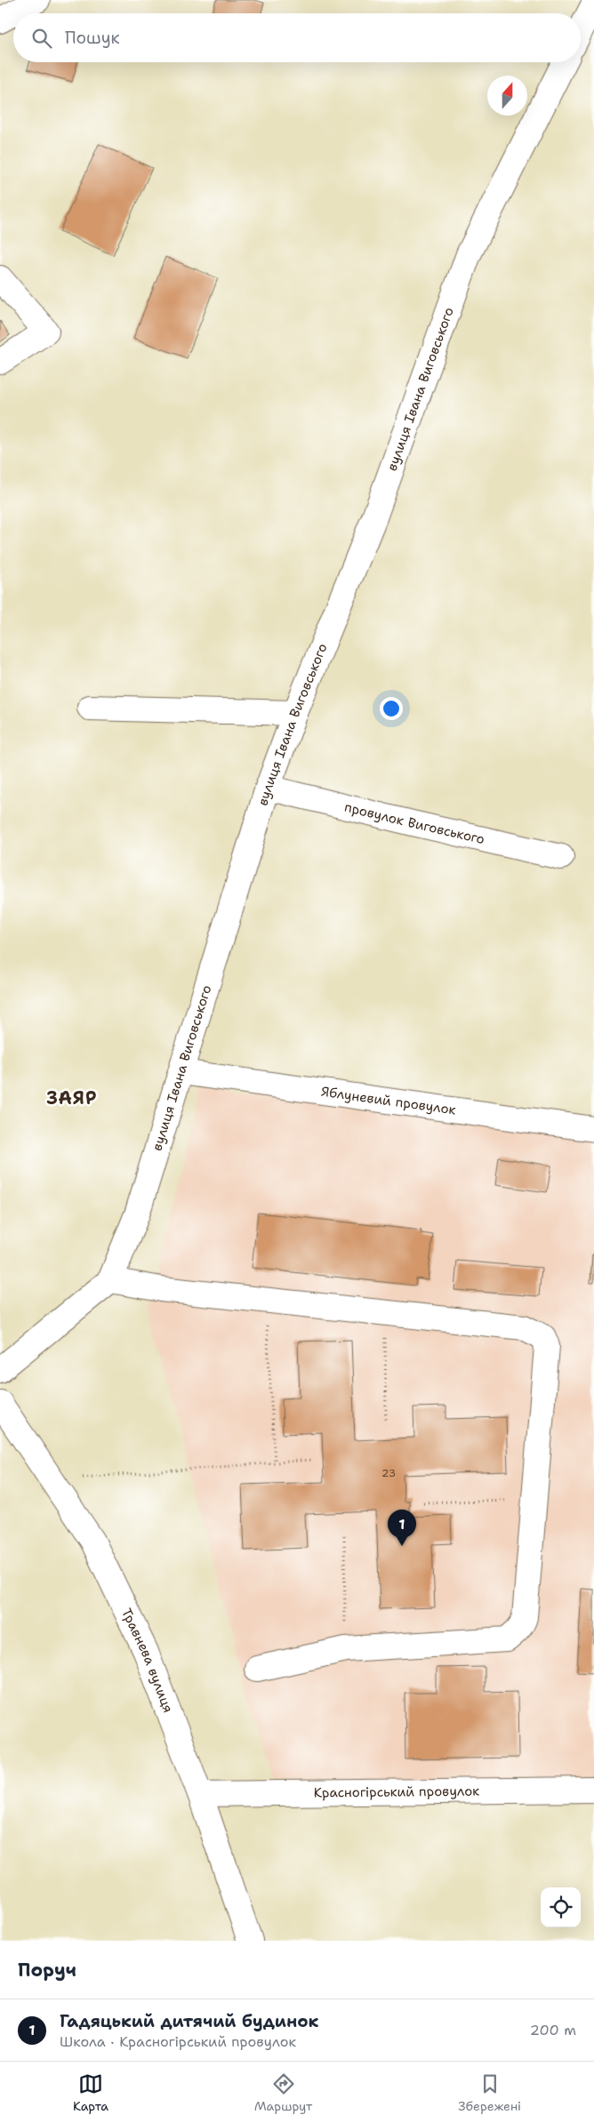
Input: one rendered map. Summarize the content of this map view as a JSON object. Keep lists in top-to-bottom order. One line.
{"streets":{"street":["вулиця Івана Виговського","провулок Виговського","Яблуневий провулок","Травнева вулиця","Красногірський провулок"]},"crossings":[["вулиця Івана Виговського","провулок Виговського"],["вулиця Івана Виговського","Яблуневий провулок"],["Травнева вулиця","Красногірський провулок"]],"districts":["ЗАЯР"],"house_numbers":["23"],"north":"top","page":{"search":"Пошук","pins":"1","heading":"Поруч","list":[{"mark":"1","name":"Гадяцький дитячий будинок","note":"Школа · Красногірський провулок","value":"200 m"}],"nav":["Карта","Маршрут","Збережені"]}}
